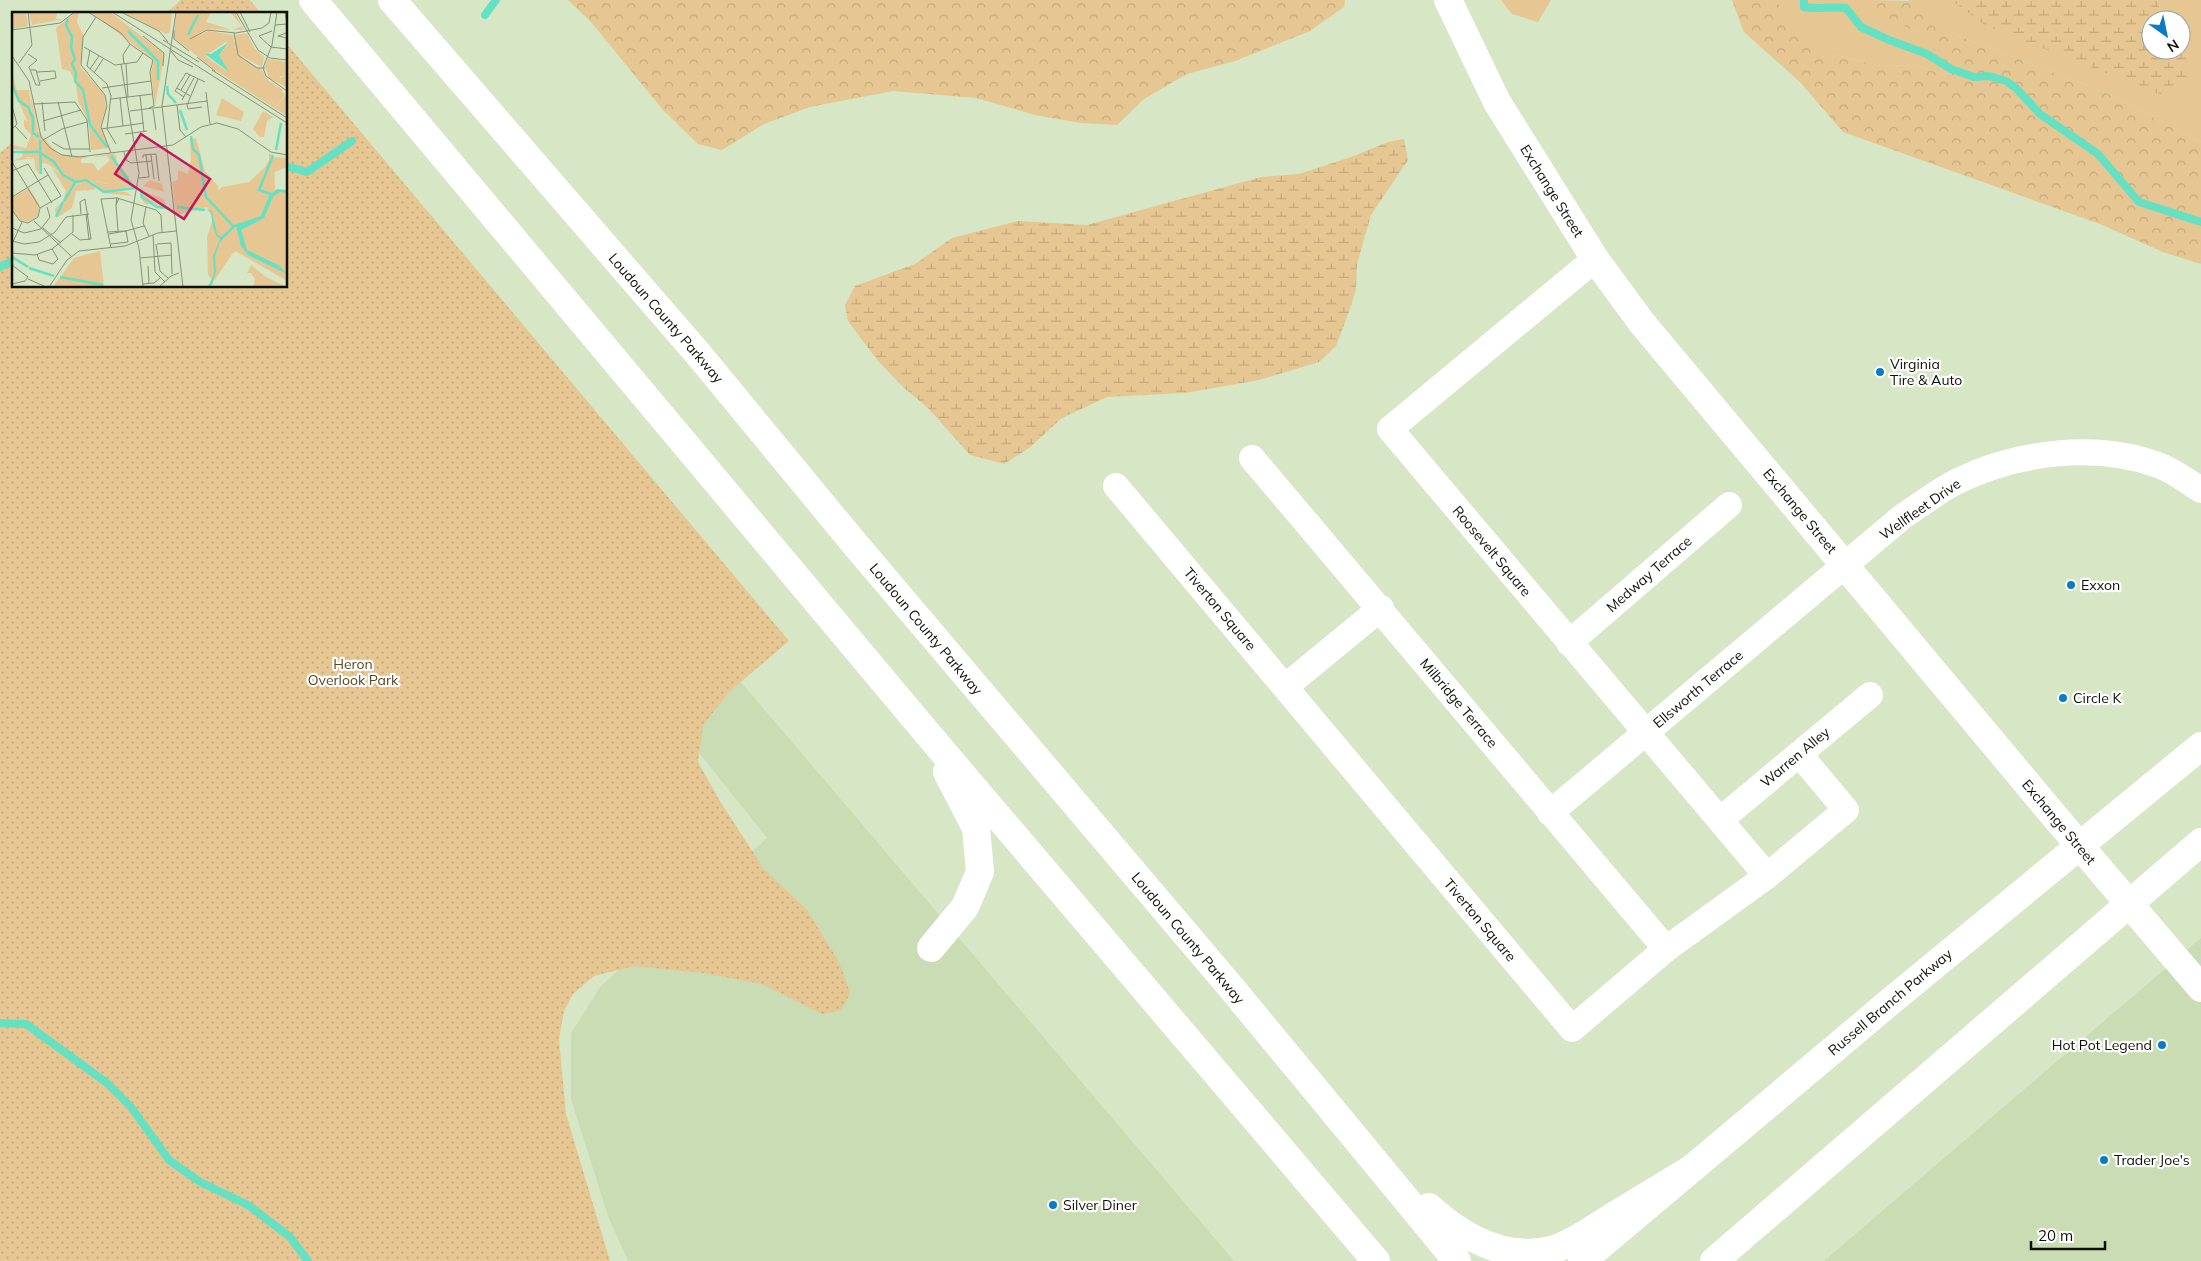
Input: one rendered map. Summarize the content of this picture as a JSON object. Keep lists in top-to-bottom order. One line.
{"streets":{"main road":["Exchange Street","Loudoun County Parkway","Russell Branch Parkway"],"street":["Wellfleet Drive","Roosevelt Square","Medway Terrace","Tiverton Square","Ellsworth Terrace","Milbridge Terrace","Warren Alley"]},"crossings":[["Exchange Street","Wellfleet Drive"],["Exchange Street","Roosevelt Square"],["Exchange Street","Ellsworth Terrace"],["Exchange Street","Russell Branch Parkway"],["Wellfleet Drive","Ellsworth Terrace"],["Roosevelt Square","Medway Terrace"],["Roosevelt Square","Tiverton Square"],["Roosevelt Square","Ellsworth Terrace"],["Roosevelt Square","Warren Alley"],["Tiverton Square","Milbridge Terrace"],["Tiverton Square","Warren Alley"],["Ellsworth Terrace","Milbridge Terrace"]],"parks":["Heron Overlook Park"],"places":["Virginia Tire & Auto","Exxon","Circle K","Hot Pot Legend","Trader Joe's","Silver Diner"],"scale_bar":"20 m","north":"bottom right"}
